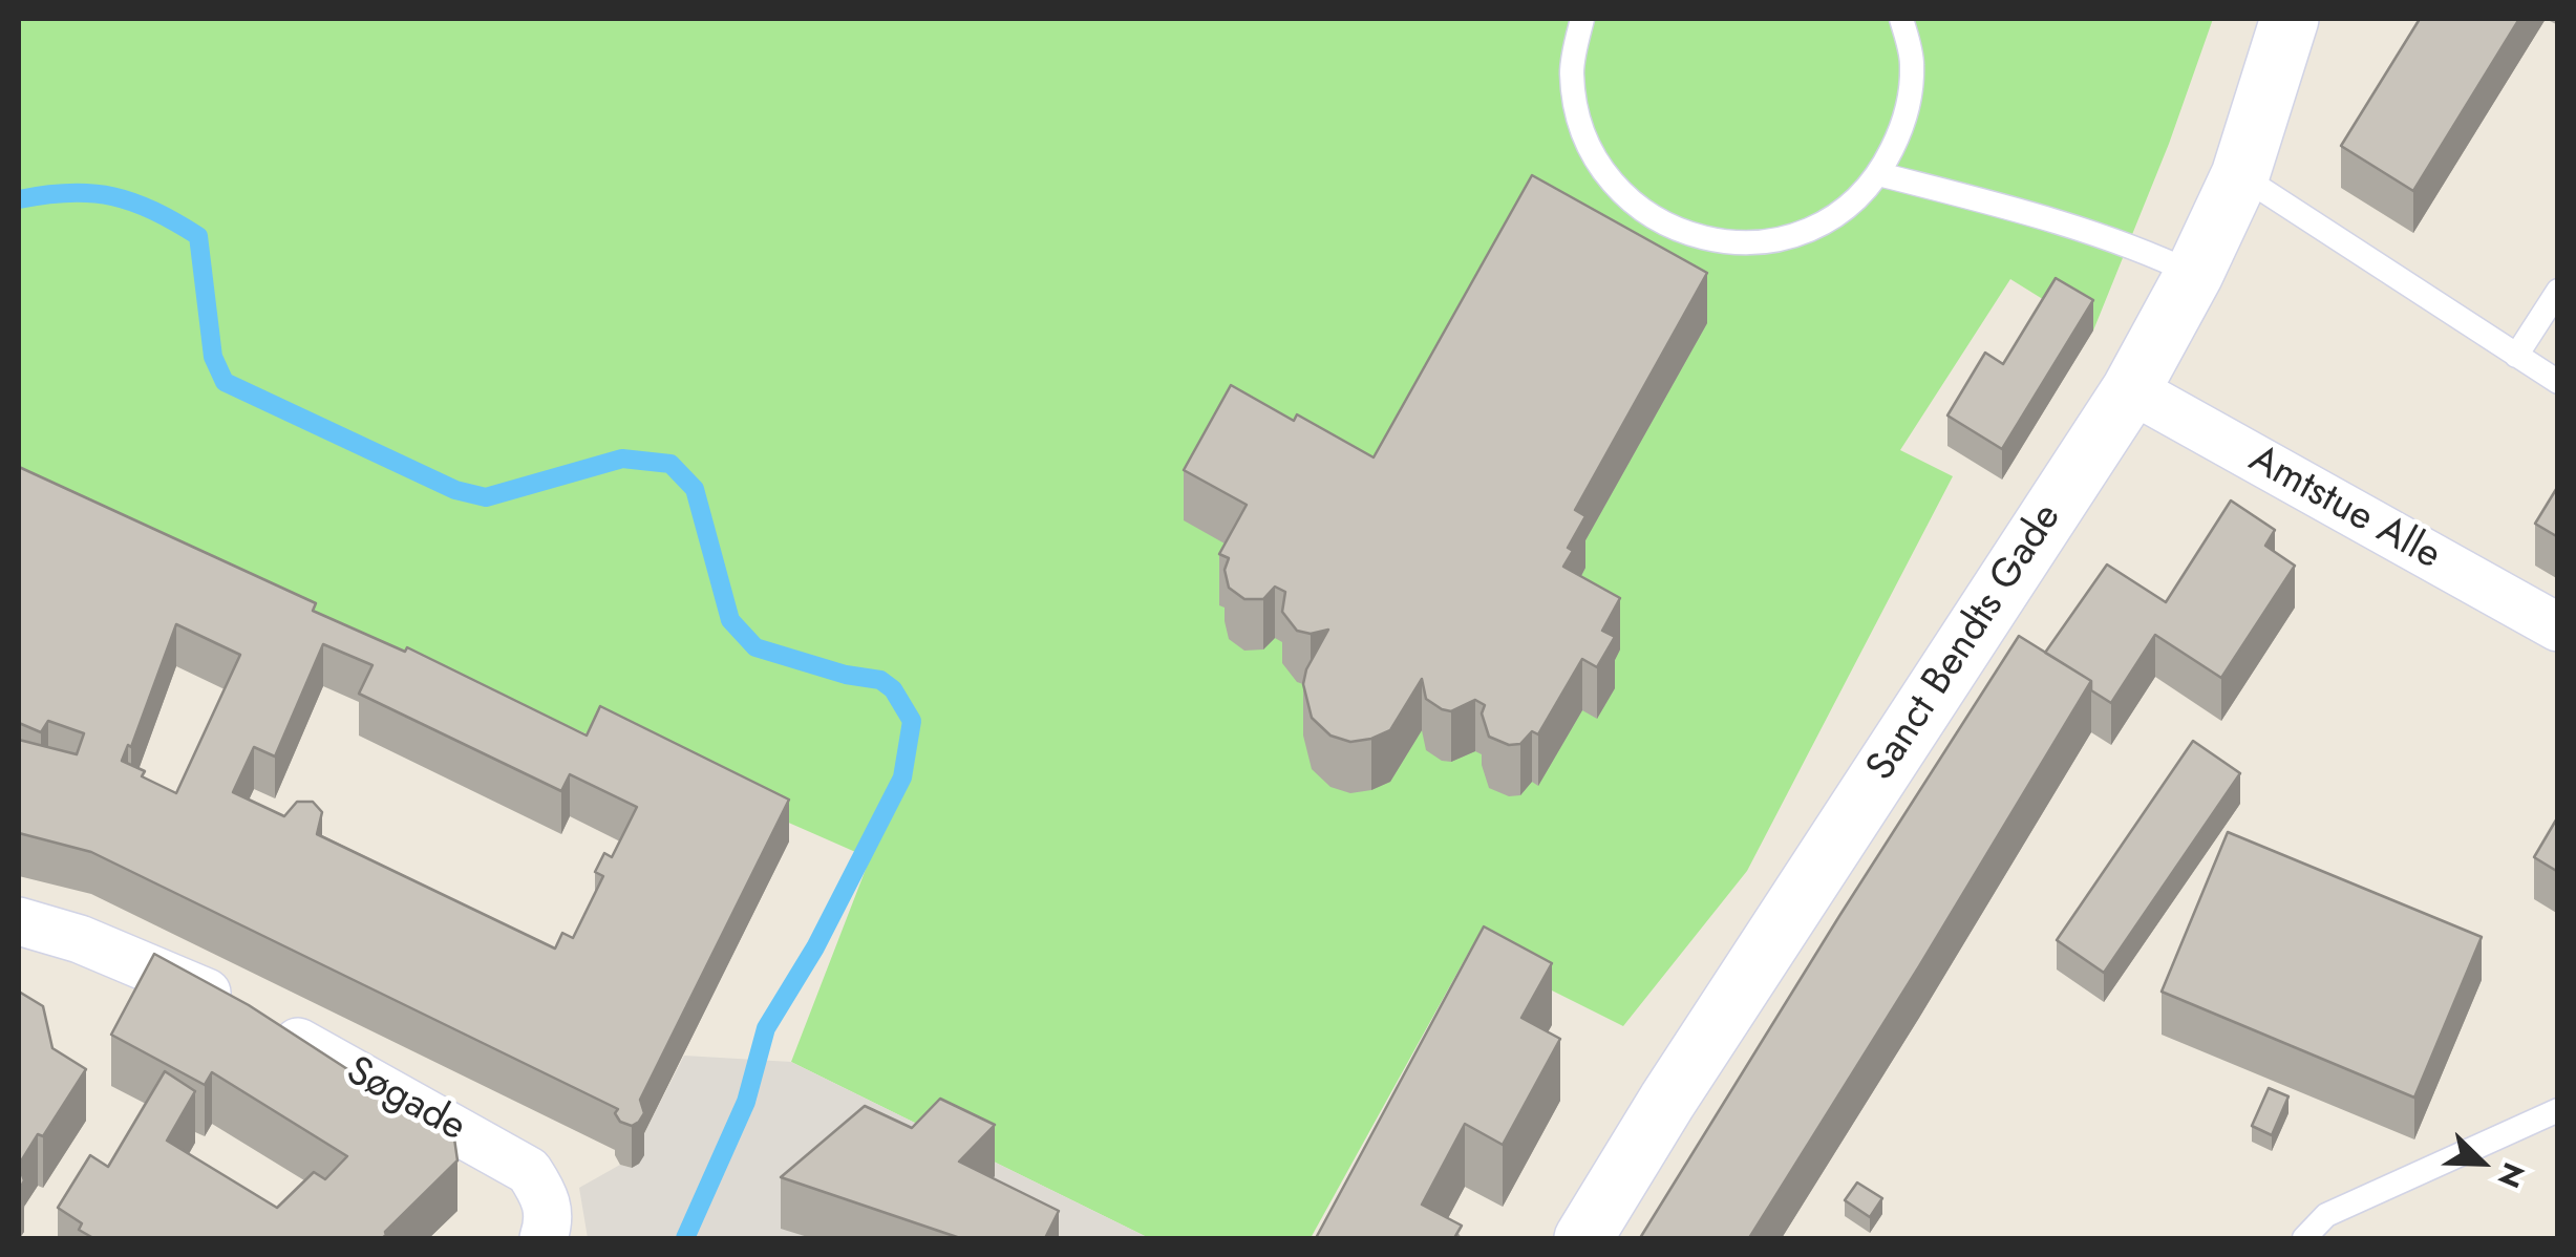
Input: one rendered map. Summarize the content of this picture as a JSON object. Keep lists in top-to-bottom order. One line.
{"streets":{"street":["Amtstue Alle","Sanct Bendts Gade","Søgade"]},"crossings":[["Amtstue Alle","Sanct Bendts Gade"]],"north":"bottom right"}
